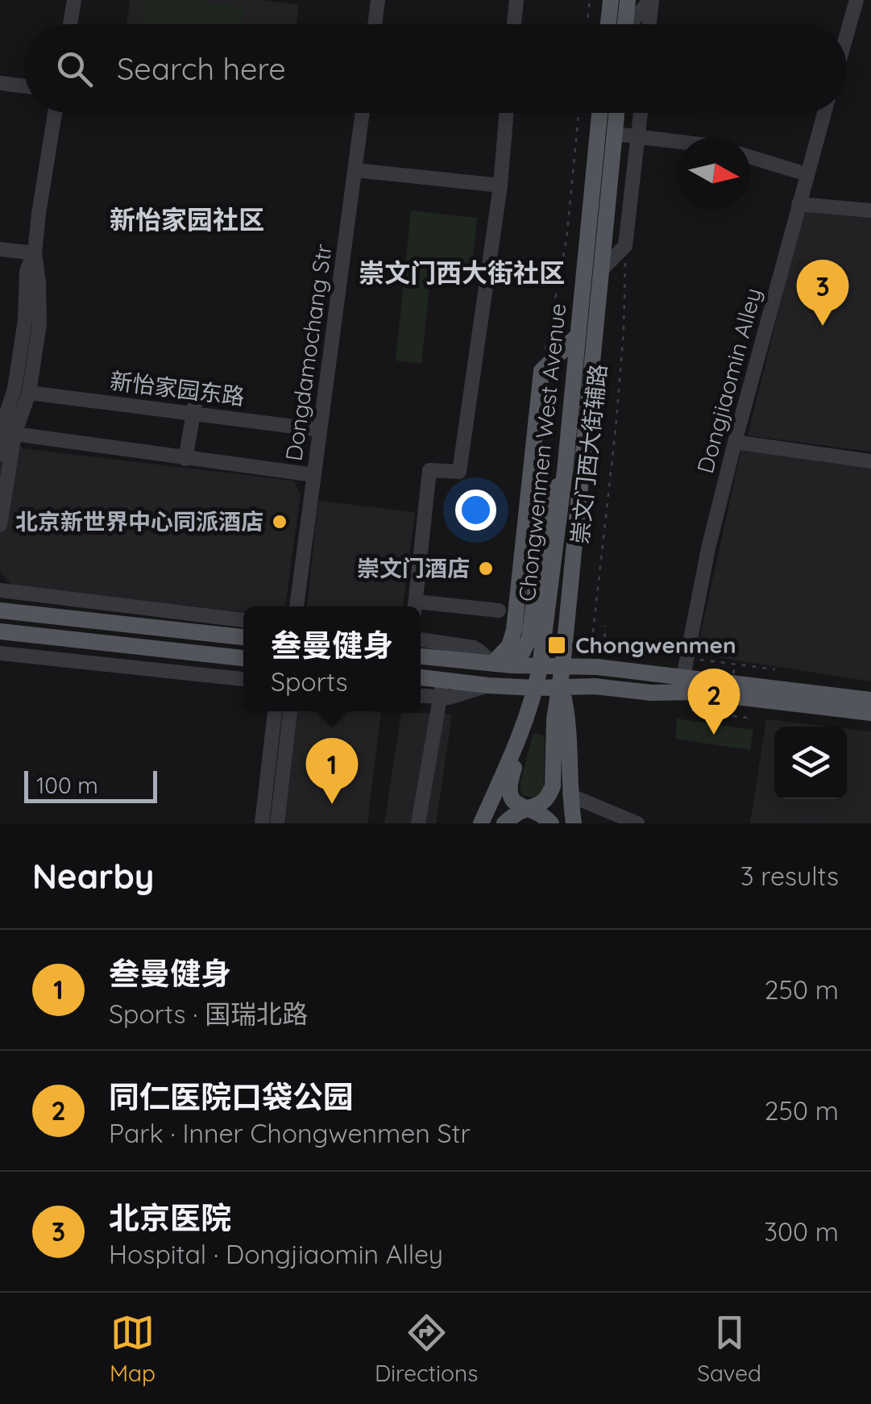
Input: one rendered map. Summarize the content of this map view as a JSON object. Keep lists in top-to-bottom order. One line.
{"streets":{"main road":["Chongwenmen West Avenue"],"street":["Dongdamochang Str","Dongjiaomin Alley","新怡家园东路"],"path":["崇文门西大街辅路"]},"crossings":[["Dongdamochang Str","新怡家园东路"]],"districts":["新怡家园社区","崇文门西大街社区"],"places":{"other":["北京新世界中心同派酒店","崇文门酒店"],"transit":["Chongwenmen"]},"scale_bar":"100 m","north":"right","page":{"search":"Search here","pins":["3","2","1"],"popup":["叁曼健身","Sports"],"scale":"100 m","heading":["Nearby","3 results"],"list":[{"mark":"1","name":"叁曼健身","note":"Sports · 国瑞北路","value":"250 m"},{"mark":"2","name":"同仁医院口袋公园","note":"Park · Inner Chongwenmen Str","value":"250 m"},{"mark":"3","name":"北京医院","note":"Hospital · Dongjiaomin Alley","value":"300 m"}],"nav":["Map","Directions","Saved"]}}
